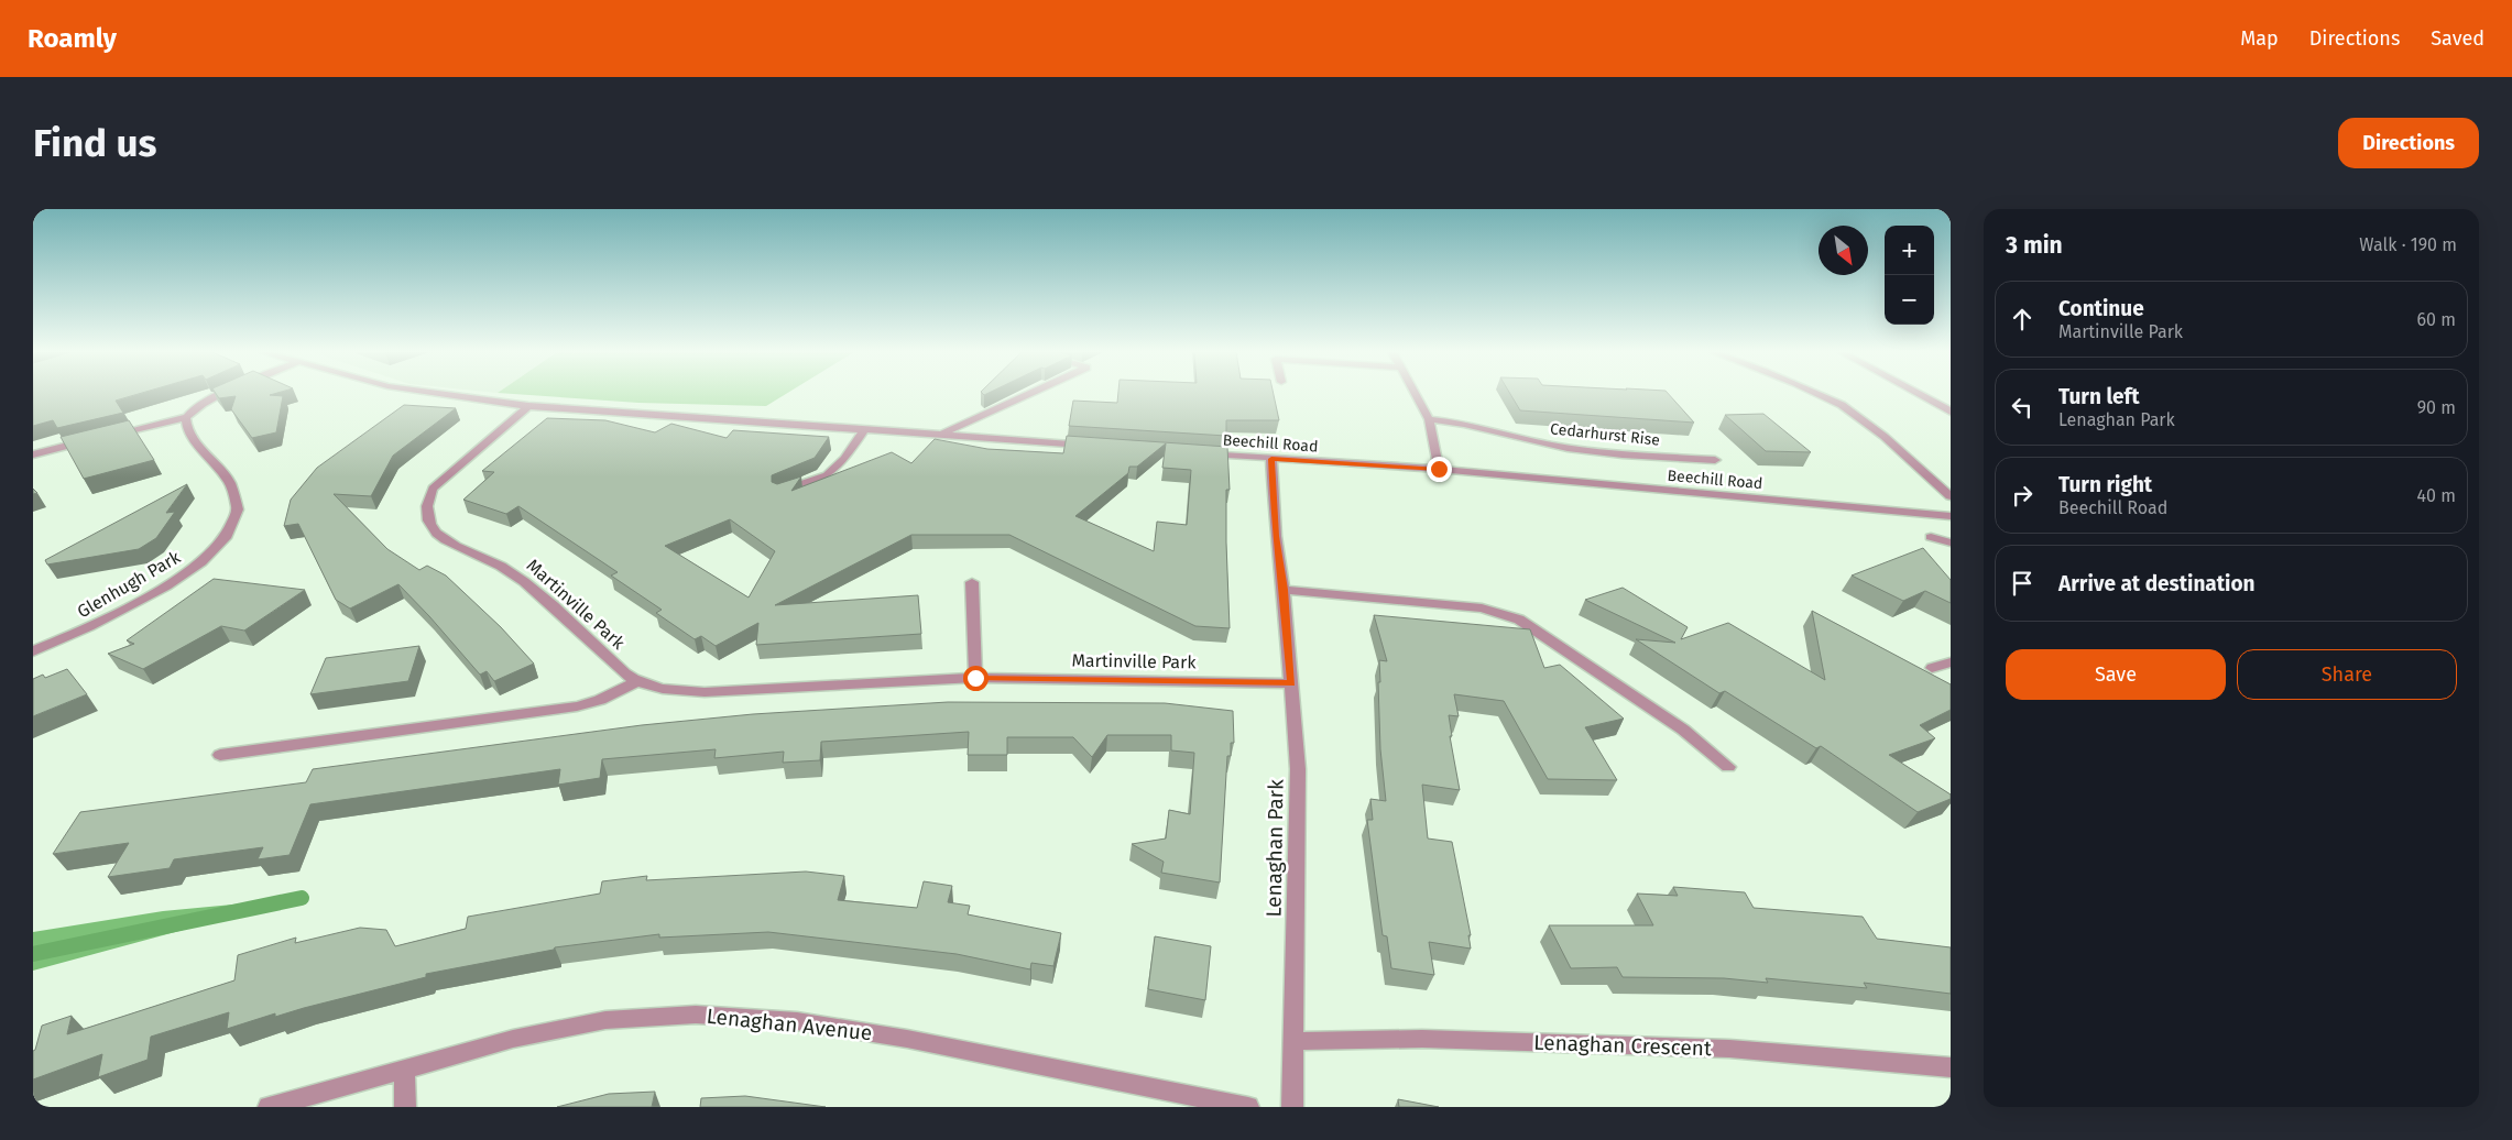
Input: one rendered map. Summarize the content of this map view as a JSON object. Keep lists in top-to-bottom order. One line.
{"streets":{"street":["Cedarhurst Rise","Beechill Road","Glenhugh Park","Martinville Park","Lenaghan Park","Lenaghan Avenue","Lenaghan Crescent"]},"crossings":[["Beechill Road","Lenaghan Park"],["Martinville Park","Lenaghan Park"],["Lenaghan Park","Lenaghan Crescent"]],"north":"bottom right","page":{"header":"Roamly","nav":["Map","Directions","Saved"],"buttons":["Directions",["Save","Share"]],"title":"Find us","heading":["3 min","Walk · 190 m"],"map_buttons":["+","−"],"list":[["Continue","Martinville Park","60 m"],["Turn left","Lenaghan Park","90 m"],["Turn right","Beechill Road","40 m"],"Arrive at destination"]}}
